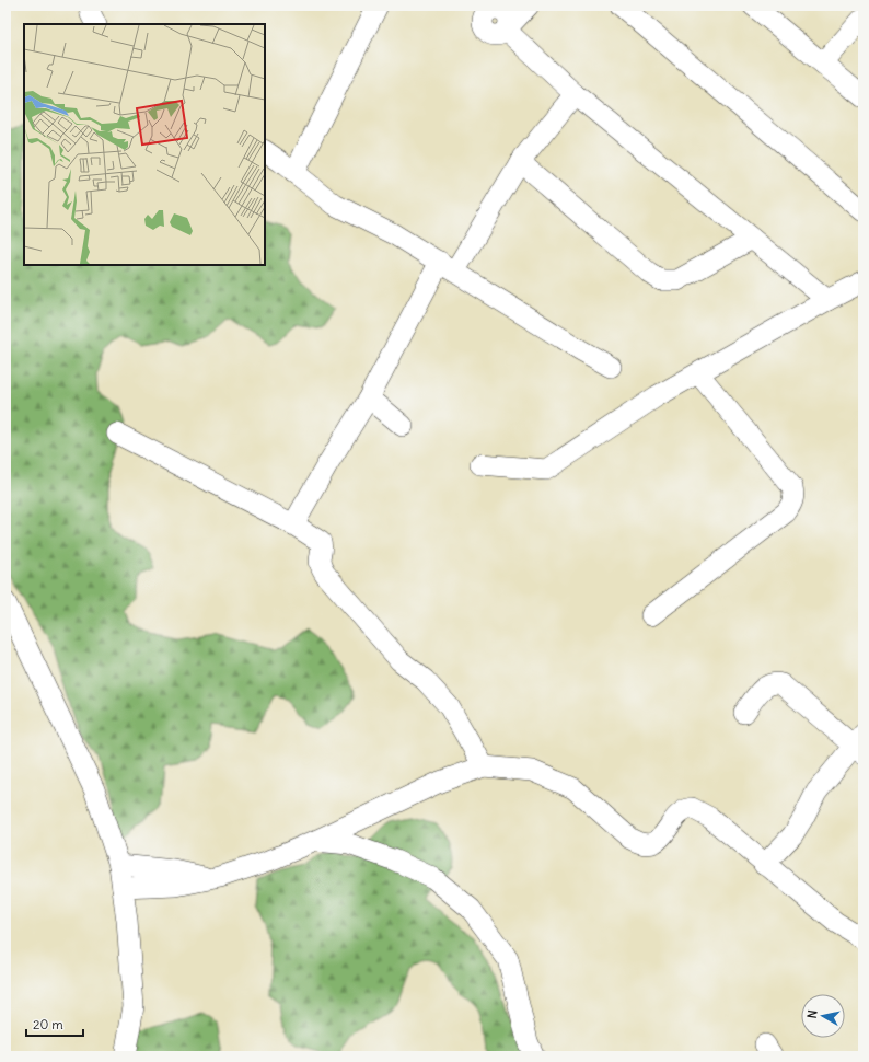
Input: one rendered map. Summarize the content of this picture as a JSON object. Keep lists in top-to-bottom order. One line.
{"scale_bar":"20 m","north":"left"}
